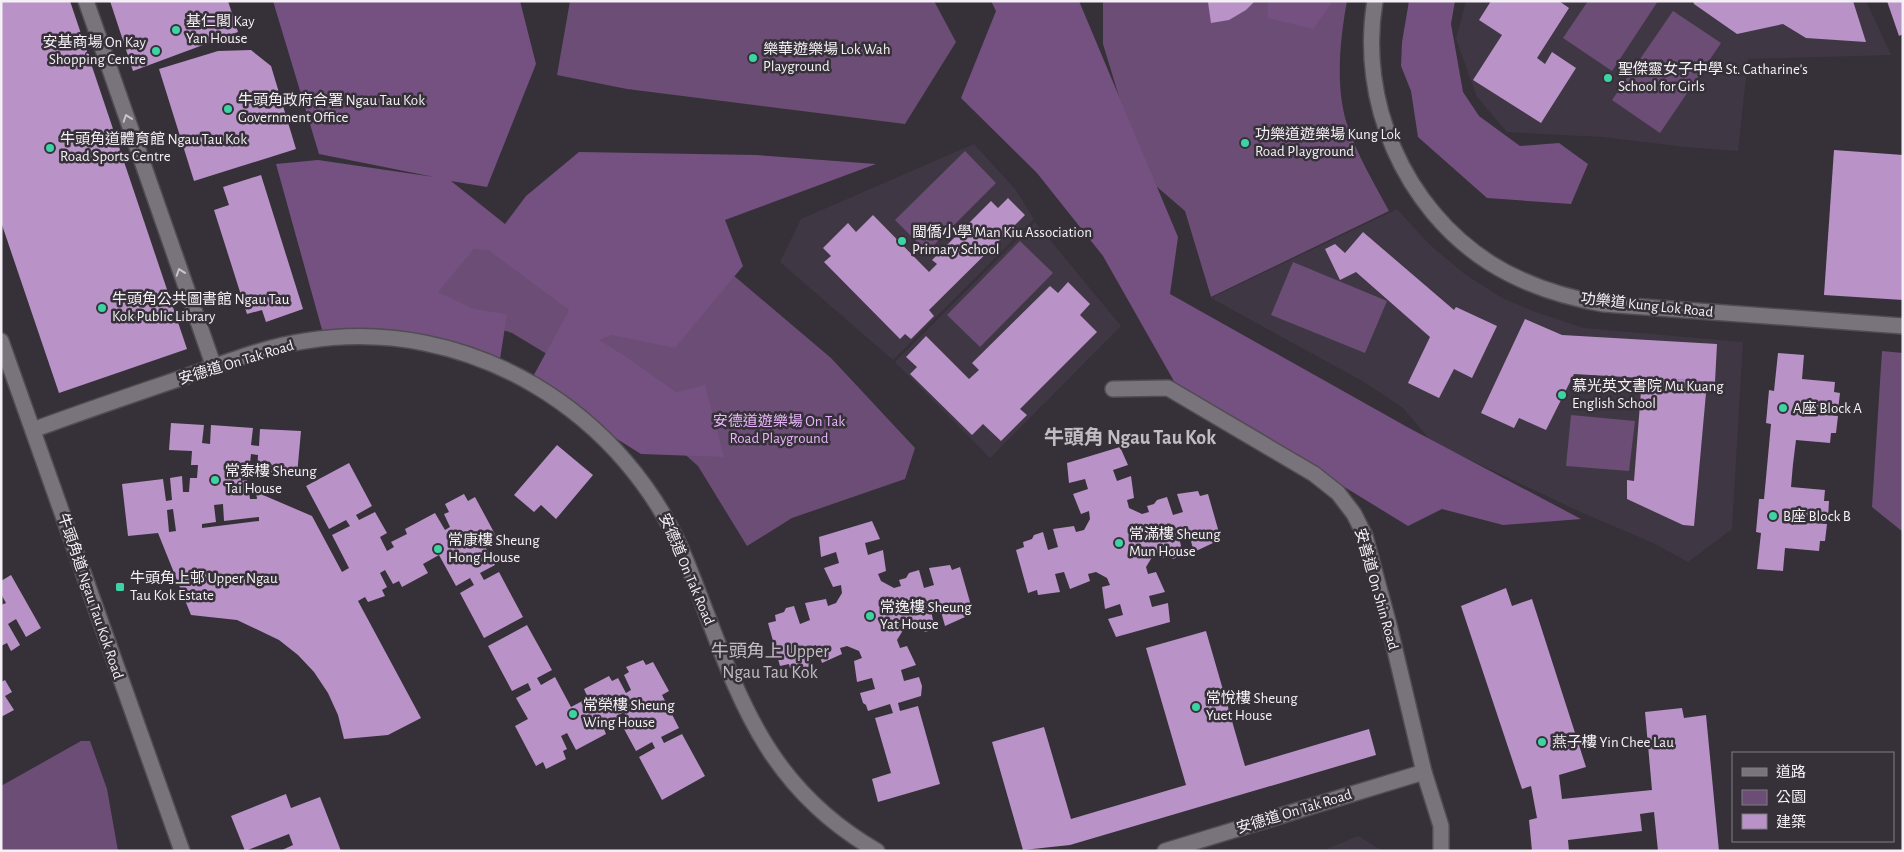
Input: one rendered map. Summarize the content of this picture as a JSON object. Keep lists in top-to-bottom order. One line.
{"streets":{"street":["功樂道 Kung Lok Road","安德道 On Tak Road","安善道 On Shin Road","牛頭角道 Ngau Tau Kok Road"]},"crossings":[["安德道 On Tak Road","安善道 On Shin Road"],["安德道 On Tak Road","牛頭角道 Ngau Tau Kok Road"]],"districts":["牛頭角 Ngau Tau Kok","牛頭角上 Upper Ngau Tau Kok"],"parks":["安德道遊樂場 On Tak Road Playground"],"places":{"other":["基仁閣 Kay Yan House","安基商場 On Kay Shopping Centre","樂華遊樂場 Lok Wah Playground","聖傑靈女子中學 St. Catharine's School for Girls","牛頭角政府合署 Ngau Tau Kok Government Office","功樂道遊樂場 Kung Lok Road Playground","牛頭角道體育館 Ngau Tau Kok Road Sports Centre","閩僑小學 Man Kiu Association Primary School","牛頭角公共圖書館 Ngau Tau Kok Public Library","慕光英文書院 Mu Kuang English School","A座 Block A","常泰樓 Sheung Tai House","B座 Block B","常滿樓 Sheung Mun House","常康樓 Sheung Hong House","常逸樓 Sheung Yat House","常悅樓 Sheung Yuet House","常榮樓 Sheung Wing House","燕子樓 Yin Chee Lau"],"transit":["牛頭角上邨 Upper Ngau Tau Kok Estate"]},"legend":["道路","公園","建築"]}
